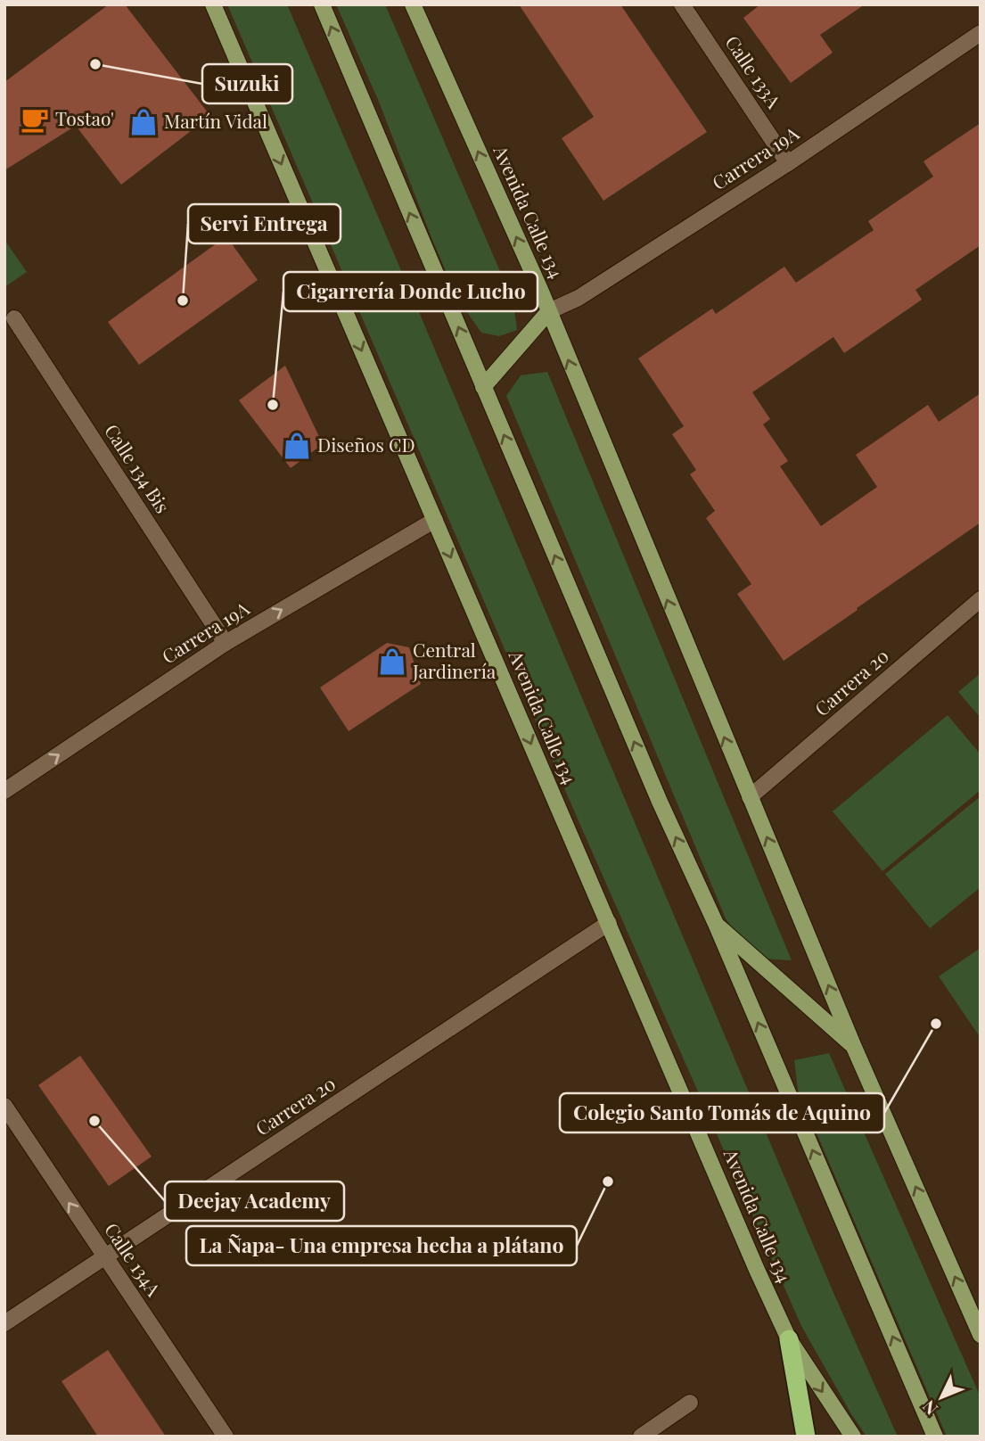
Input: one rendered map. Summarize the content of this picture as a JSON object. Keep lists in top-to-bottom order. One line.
{"streets":{"main road":["Avenida Calle 134"],"street":["Calle 133A","Carrera 19A","Calle 134 Bis","Carrera 20","Calle 134A"]},"crossings":[["Calle 133A","Carrera 19A"],["Carrera 19A","Avenida Calle 134"],["Carrera 19A","Calle 134 Bis"],["Avenida Calle 134","Carrera 20"],["Carrera 20","Calle 134A"]],"one_way":["Carrera 19A","Calle 134A"],"places":{"other":["Suzuki","Servi Entrega","Cigarrería Donde Lucho","Colegio Santo Tomás de Aquino","Deejay Academy","La Ñapa- Una empresa hecha a plátano"],"cafe":["Tostao'"],"shop":["Martín Vidal","Diseños CD","Central Jardinería"]},"north":"bottom left"}
